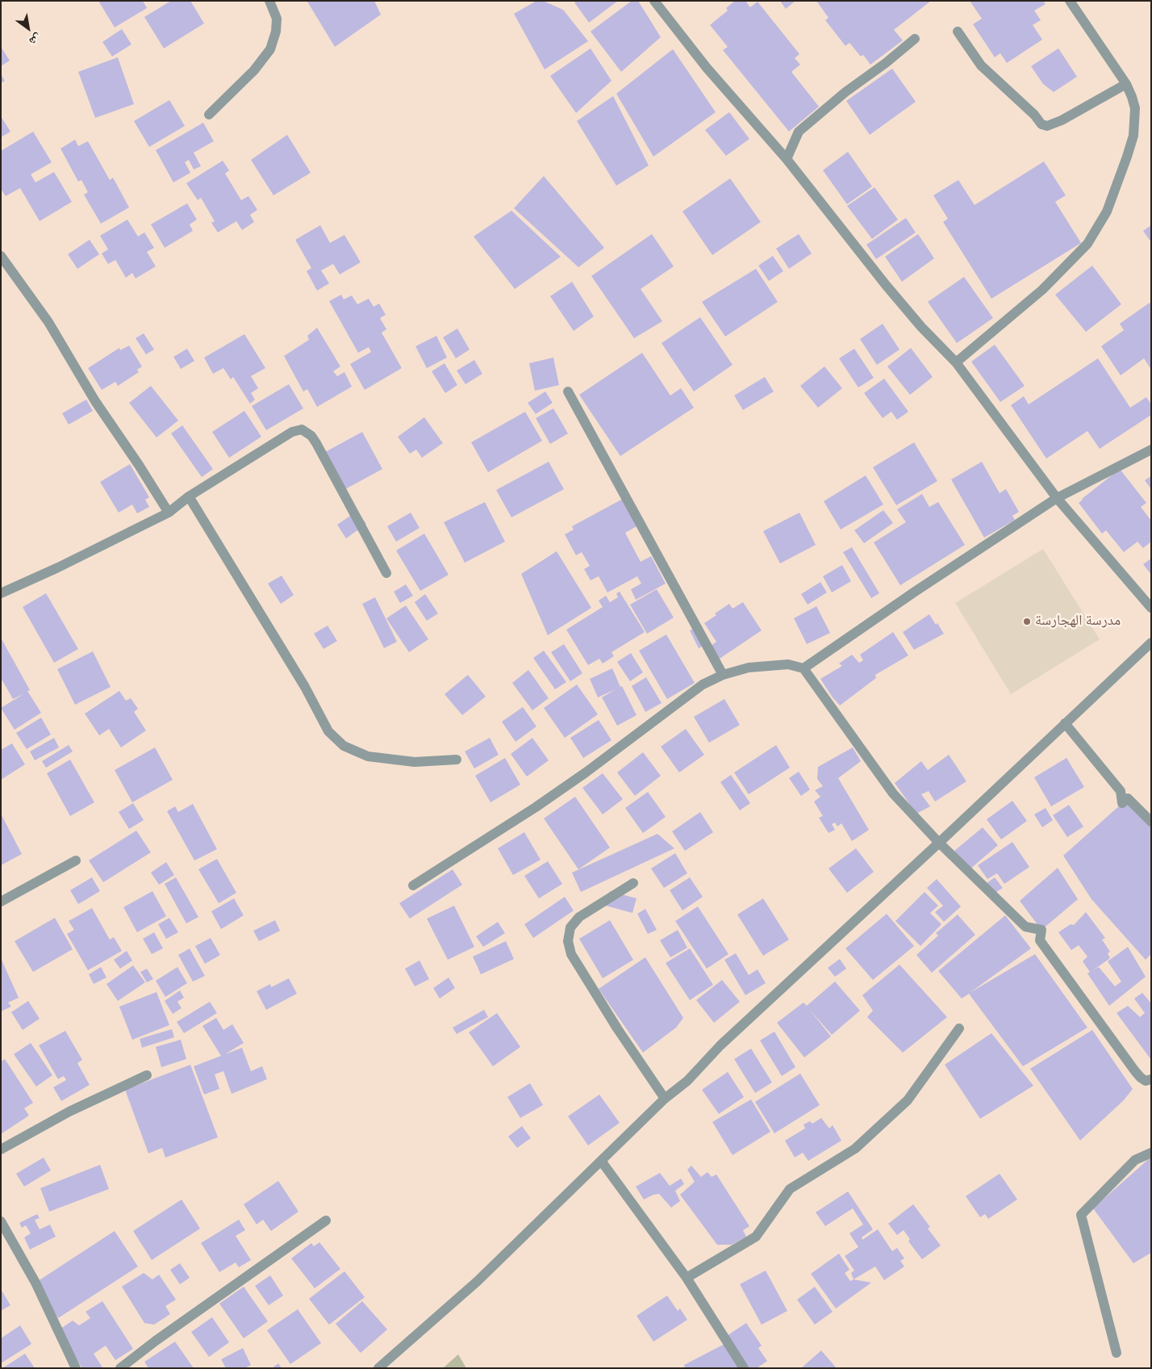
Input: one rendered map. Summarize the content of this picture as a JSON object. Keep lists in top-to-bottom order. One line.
{"places":["مدرسة الهجارسة"],"north":"bottom right"}
